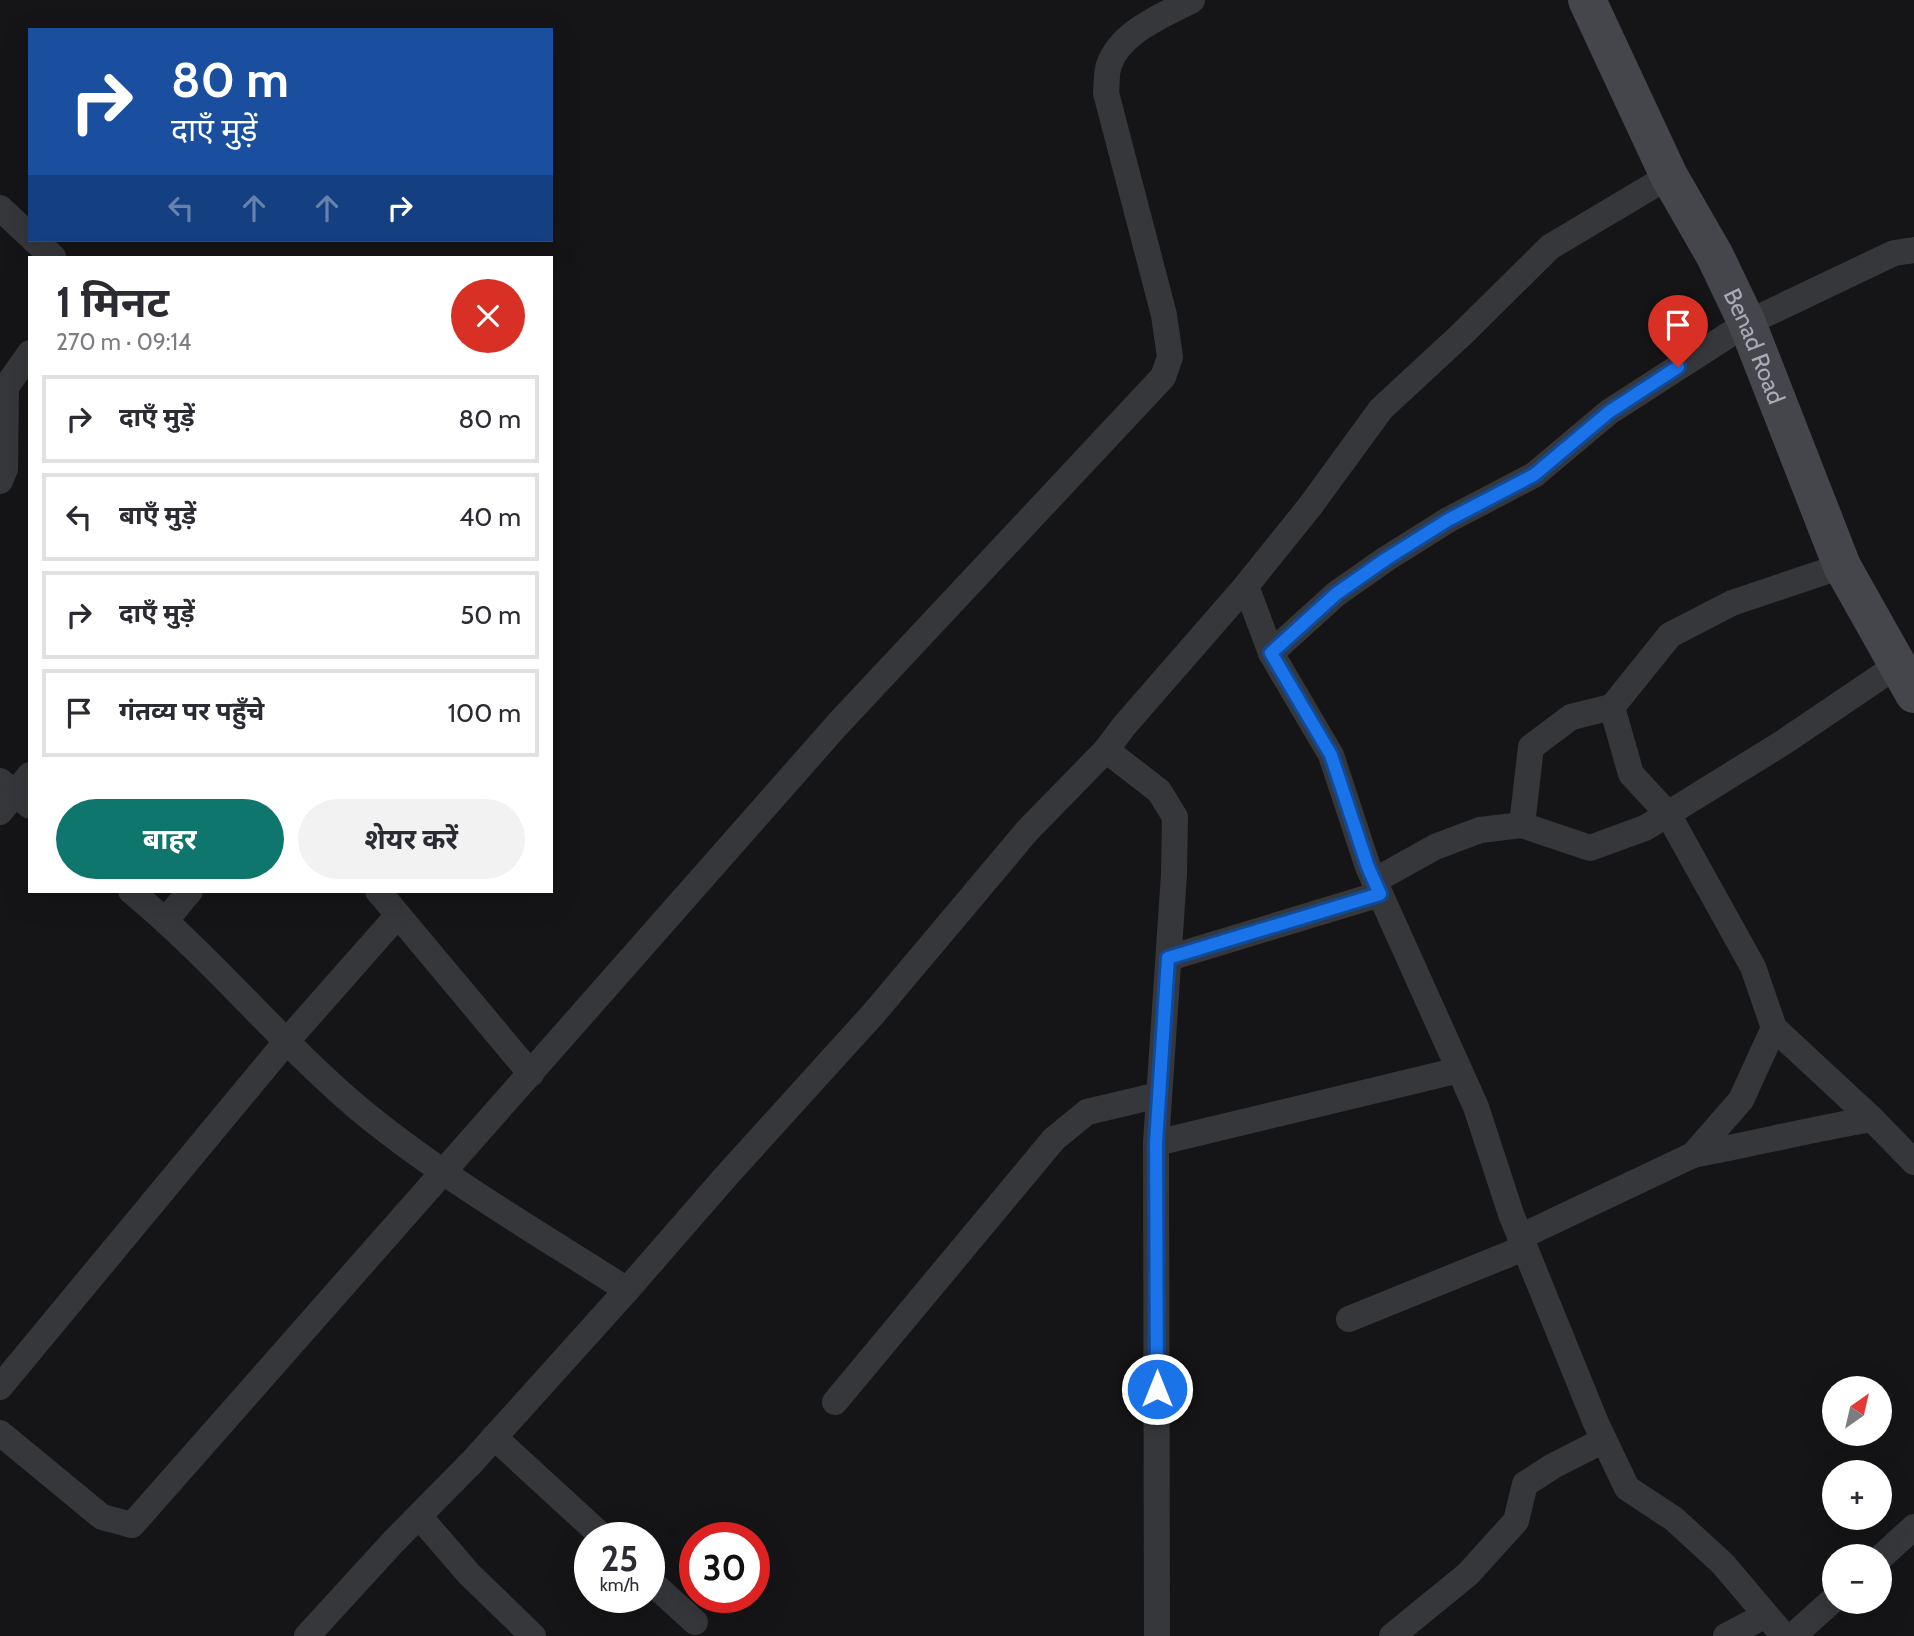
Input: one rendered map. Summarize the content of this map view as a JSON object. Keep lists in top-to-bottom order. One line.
{"streets":{"main road":["Benad Road"]},"north":"top right","page":{"turn":["80 m","दाएँ मुड़ें"],"heading":["1 मिनट","270 m · 09:14"],"list":[{"name":"दाएँ मुड़ें","value":"80 m"},{"name":"बाएँ मुड़ें","value":"40 m"},{"name":"दाएँ मुड़ें","value":"50 m"},{"name":"गंतव्य पर पहुँचे","value":"100 m"}],"buttons":["बाहर","शेयर करें"],"map_buttons":["+","−"],"speed":"25 km/h","limit":"30"}}
